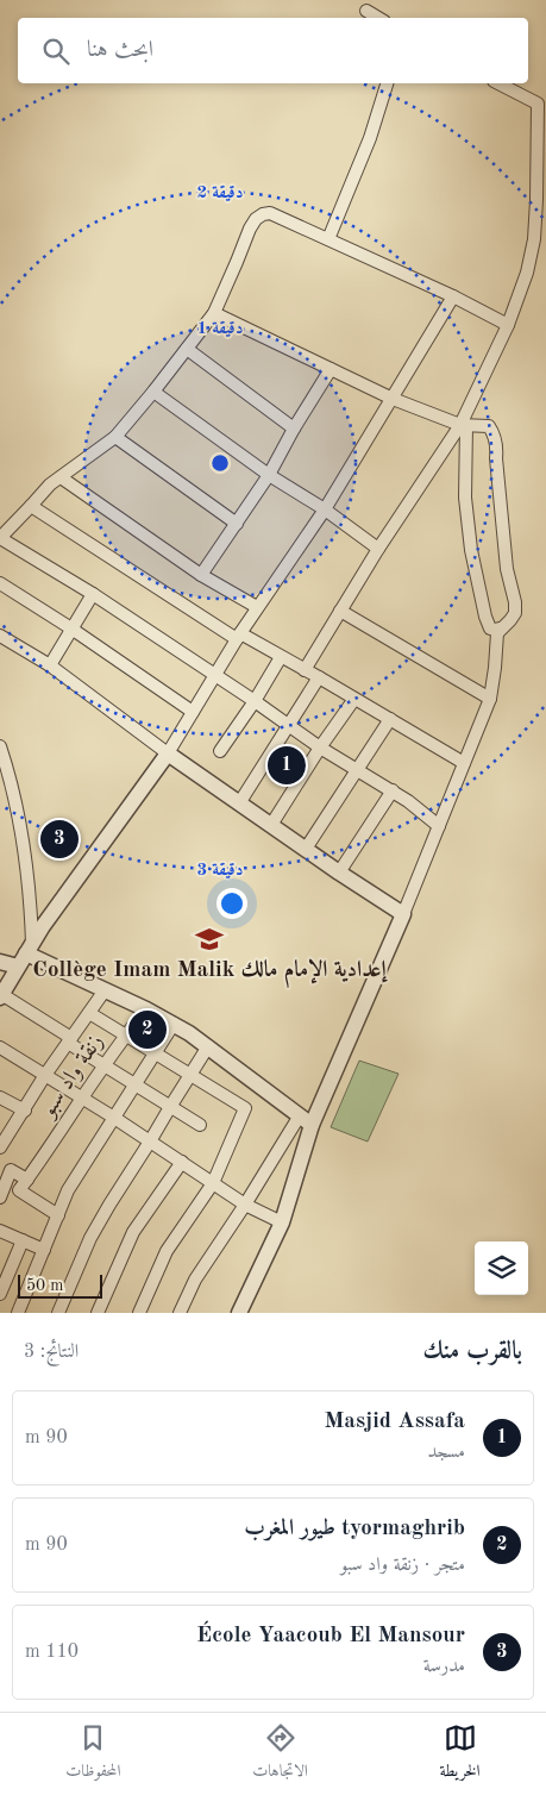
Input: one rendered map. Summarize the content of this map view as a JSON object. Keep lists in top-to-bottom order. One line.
{"streets":{"street":["زنقة واد سبو"]},"places":{"school or university":["Collège Imam Malik إعدادية الإمام مالك"]},"scale_bar":"50 m","page":{"search":"ابحث هنا","pins":["1","3","2"],"scale":"50 m","heading":["بالقرب منك","النتائج: 3"],"list":[{"mark":"1","name":"Masjid Assafa","note":"مسجد","value":"90 m"},{"mark":"2","name":"tyormaghrib طيور المغرب","note":"متجر · زنقة واد سبو","value":"90 m"},{"mark":"3","name":"École Yaacoub El Mansour","note":"مدرسة","value":"110 m"}],"nav":["الخريطة","الاتجاهات","المحفوظات"]},"rings":["2 دقيقة","1 دقيقة","3 دقيقة"]}
